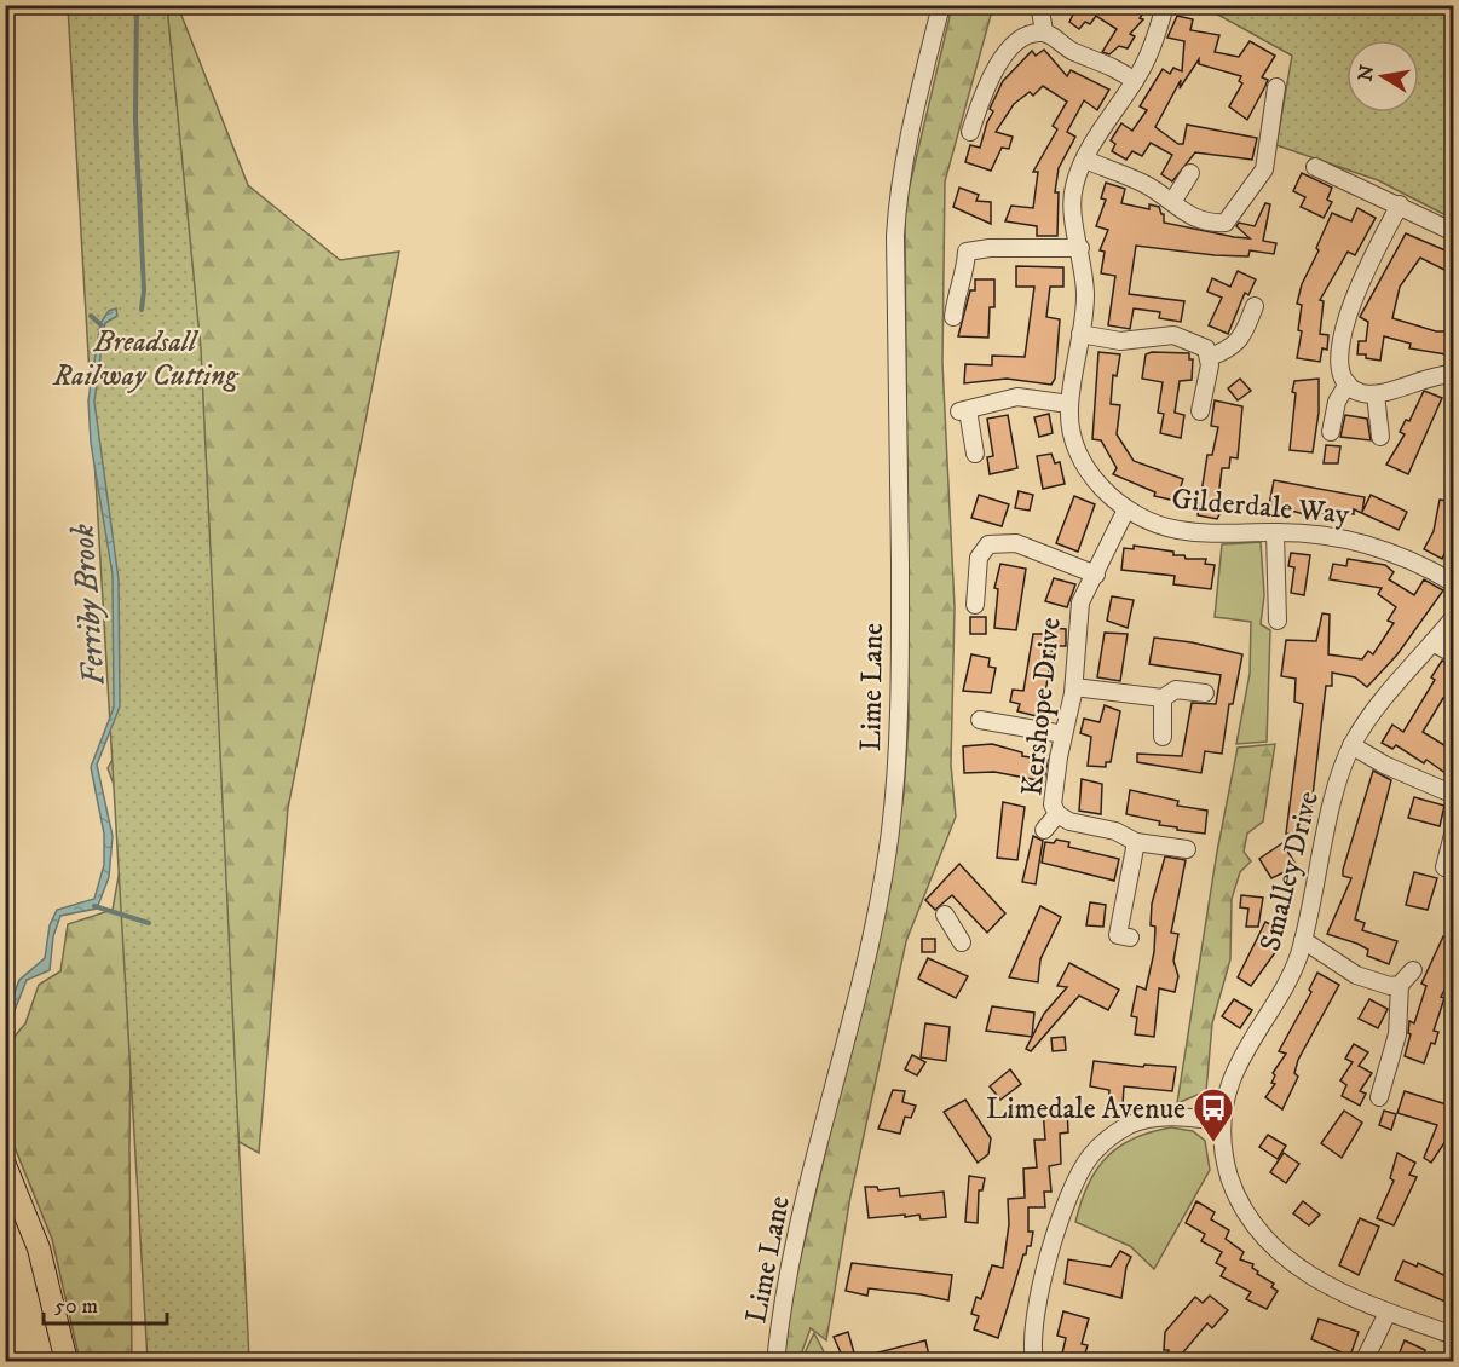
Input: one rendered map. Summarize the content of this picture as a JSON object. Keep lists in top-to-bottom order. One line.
{"streets":{"street":["Gilderdale Way","Lime Lane","Kershope Drive","Smalley Drive"]},"crossings":[["Gilderdale Way","Kershope Drive"]],"water":["Ferriby Brook"],"parks":["Breadsall Railway Cutting"],"places":{"bus stop":["Limedale Avenue"]},"scale_bar":"50 m","north":"left"}
